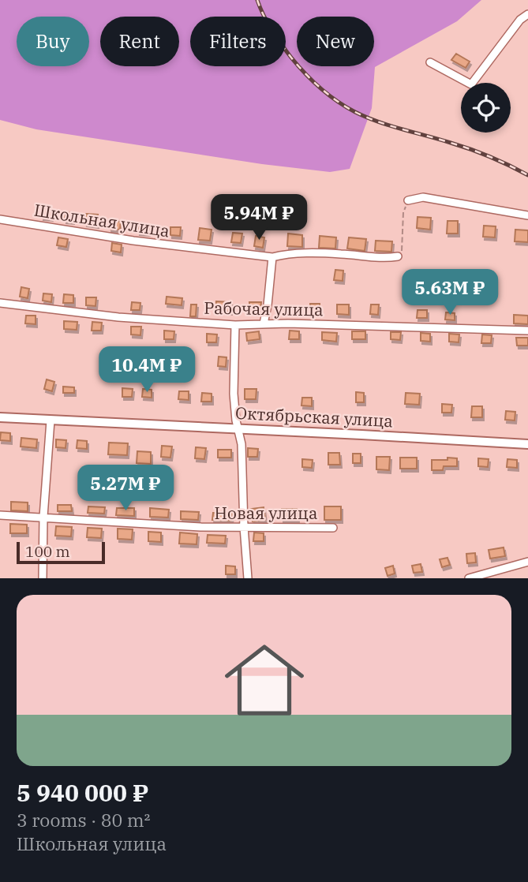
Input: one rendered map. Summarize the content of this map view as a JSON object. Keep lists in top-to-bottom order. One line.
{"streets":{"street":["Школьная улица","Рабочая улица","Октябрьская улица","Новая улица"]},"scale_bar":"100 m","page":{"chip":["Buy","Rent","Filters","New"],"price":["5.94M ₽","5.63M ₽","10.4M ₽","5.27M ₽"],"scale":"100 m","list":[{"name":"5 940 000 ₽","note":"3 rooms · 80 m² · Школьная улица"}]}}
